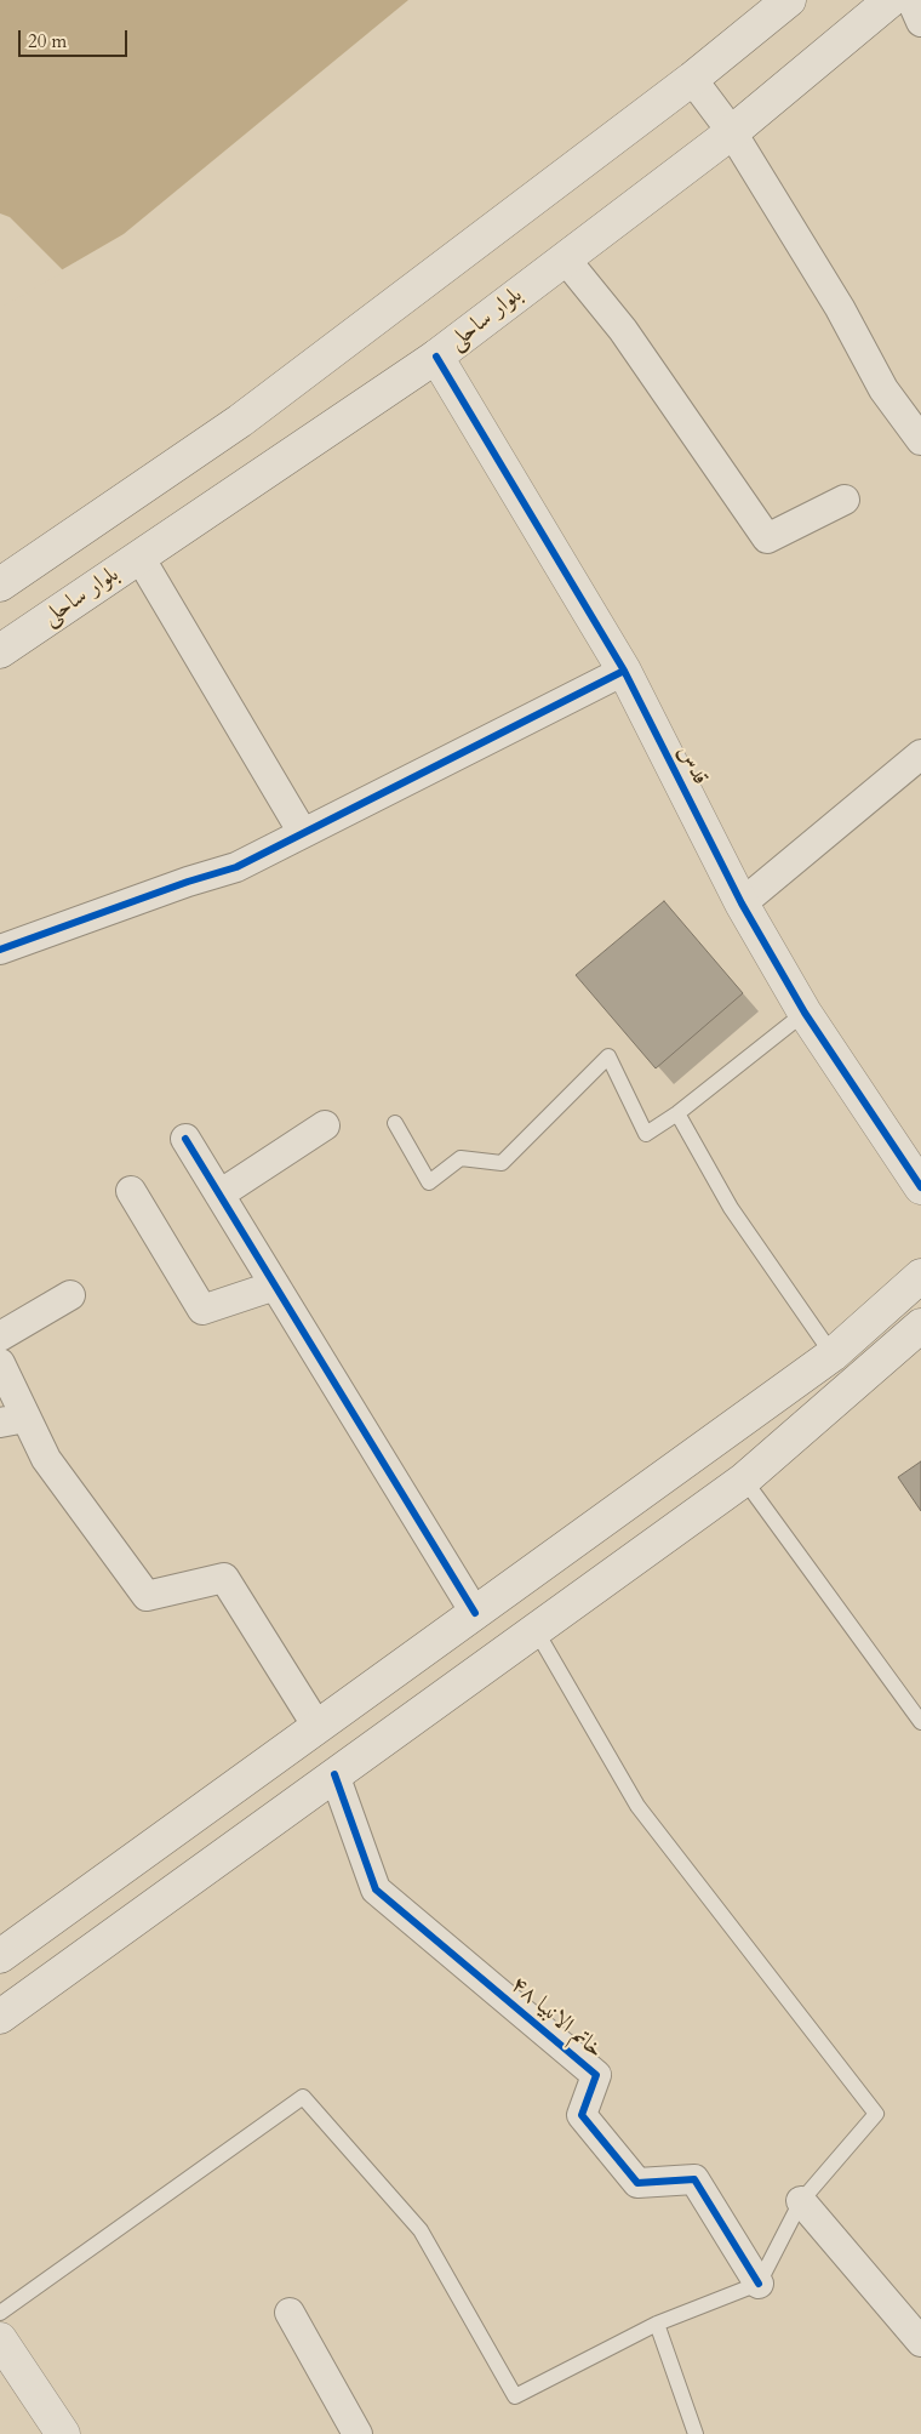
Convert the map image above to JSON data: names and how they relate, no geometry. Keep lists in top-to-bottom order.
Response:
{
  "streets": {
    "main road": ["بلوار ساحلی", "قدس"],
    "street": ["خاتم الانبیا ۴۸"]
  },
  "crossings": [
    ["بلوار ساحلی", "قدس"]
  ],
  "scale_bar": "20 m"
}
